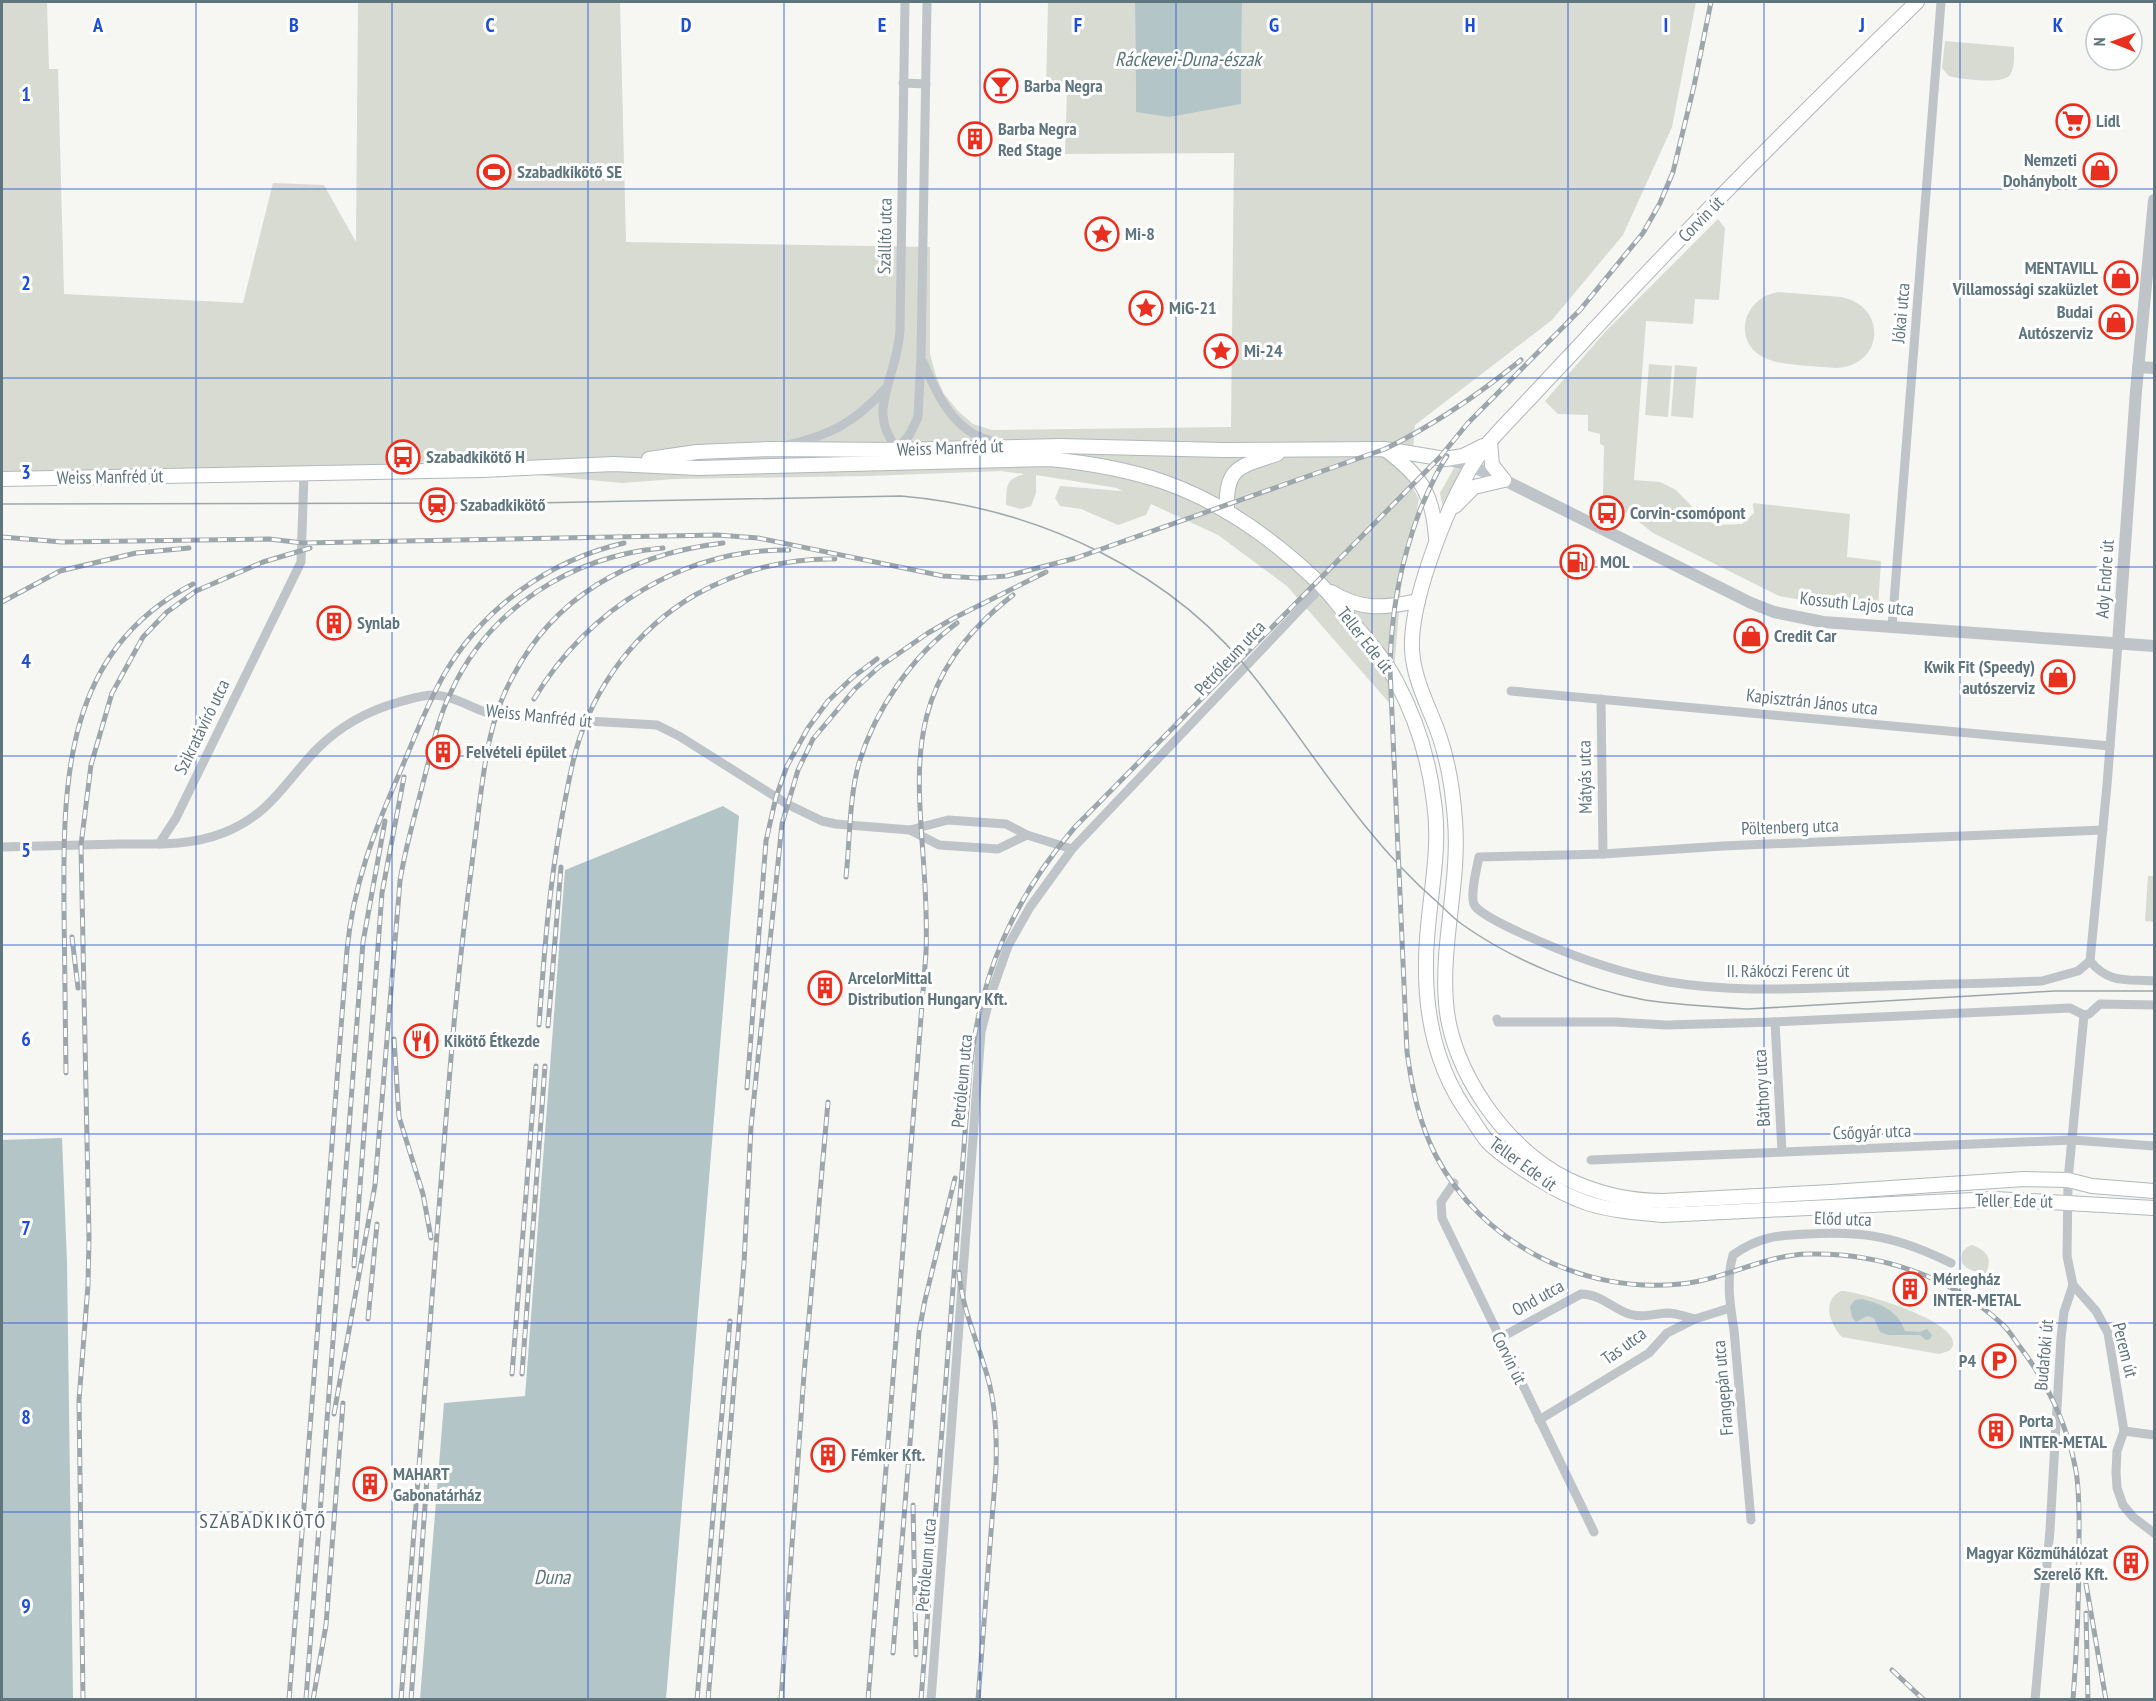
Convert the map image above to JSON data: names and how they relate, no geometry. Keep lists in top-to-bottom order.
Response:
{
  "streets": {
    "main road": ["Corvin út", "Weiss Manfréd út", "Teller Ede út"],
    "street": [
      "Szállító utca",
      "Jókai utca",
      "Ady Endre út",
      "Kossuth Lajos utca",
      "Petróleum utca",
      "Kapisztrán János utca",
      "Szikratávíró utca",
      "Mátyás utca",
      "Pöltenberg utca",
      "II. Rákóczi Ferenc út",
      "Báthory utca",
      "Csőgyár utca",
      "Előd utca",
      "Ond utca",
      "Tas utca",
      "Perem út",
      "Budafoki út",
      "Frangepán utca"
    ]
  },
  "crossings": [
    ["Corvin út", "Ond utca"],
    ["Corvin út", "Tas utca"],
    ["Szállító utca", "Weiss Manfréd út"],
    ["Jókai utca", "Kossuth Lajos utca"],
    ["Weiss Manfréd út", "Kossuth Lajos utca"],
    ["Weiss Manfréd út", "Teller Ede út"],
    ["Weiss Manfréd út", "Petróleum utca"],
    ["Weiss Manfréd út", "Szikratávíró utca"],
    ["Ady Endre út", "Kossuth Lajos utca"],
    ["Ady Endre út", "Kapisztrán János utca"],
    ["Ady Endre út", "Pöltenberg utca"],
    ["Ady Endre út", "II. Rákóczi Ferenc út"],
    ["Teller Ede út", "Petróleum utca"],
    ["Teller Ede út", "Budafoki út"],
    ["Kapisztrán János utca", "Mátyás utca"],
    ["Mátyás utca", "Pöltenberg utca"],
    ["Pöltenberg utca", "II. Rákóczi Ferenc út"],
    ["Báthory utca", "Csőgyár utca"],
    ["Csőgyár utca", "Budafoki út"],
    ["Előd utca", "Frangepán utca"],
    ["Ond utca", "Tas utca"],
    ["Tas utca", "Frangepán utca"],
    ["Perem út", "Budafoki út"]
  ],
  "districts": ["SZABADKIKÖTŐ"],
  "water": ["Ráckevei-Duna-észak", "Duna"],
  "places": {
    "bar": ["Barba Negra"],
    "supermarket": ["Lidl"],
    "building": [
      "Barba Negra Red Stage",
      "Synlab",
      "Felvételi épület",
      "ArcelorMittal Distribution Hungary Kft.",
      "Mérlegház INTER-METAL",
      "Porta INTER-METAL",
      "Fémker Kft.",
      "MAHART Gabonatárház",
      "Magyar Közműhálózat Szerelő Kft."
    ],
    "shop": [
      "Nemzeti Dohánybolt",
      "MENTAVILL Villamossági szaküzlet",
      "Budai Autószerviz",
      "Credit Car",
      "Kwik Fit (Speedy) autószerviz"
    ],
    "sports": ["Szabadkikötő SE"],
    "place": ["Mi-8", "MiG-21", "Mi-24"],
    "bus stop": ["Szabadkikötő H", "Corvin-csomópont"],
    "station": ["Szabadkikötő"],
    "fuel station": ["MOL"],
    "restaurant": ["Kikötő Étkezde"],
    "parking": ["P4"]
  },
  "north": "left",
  "grid": {
    "columns": [
      "A",
      "B",
      "C",
      "D",
      "E",
      "F",
      "G",
      "H",
      "I",
      "J",
      "K"
    ],
    "rows": [
      "1",
      "2",
      "3",
      "4",
      "5",
      "6",
      "7",
      "8",
      "9"
    ]
  }
}
